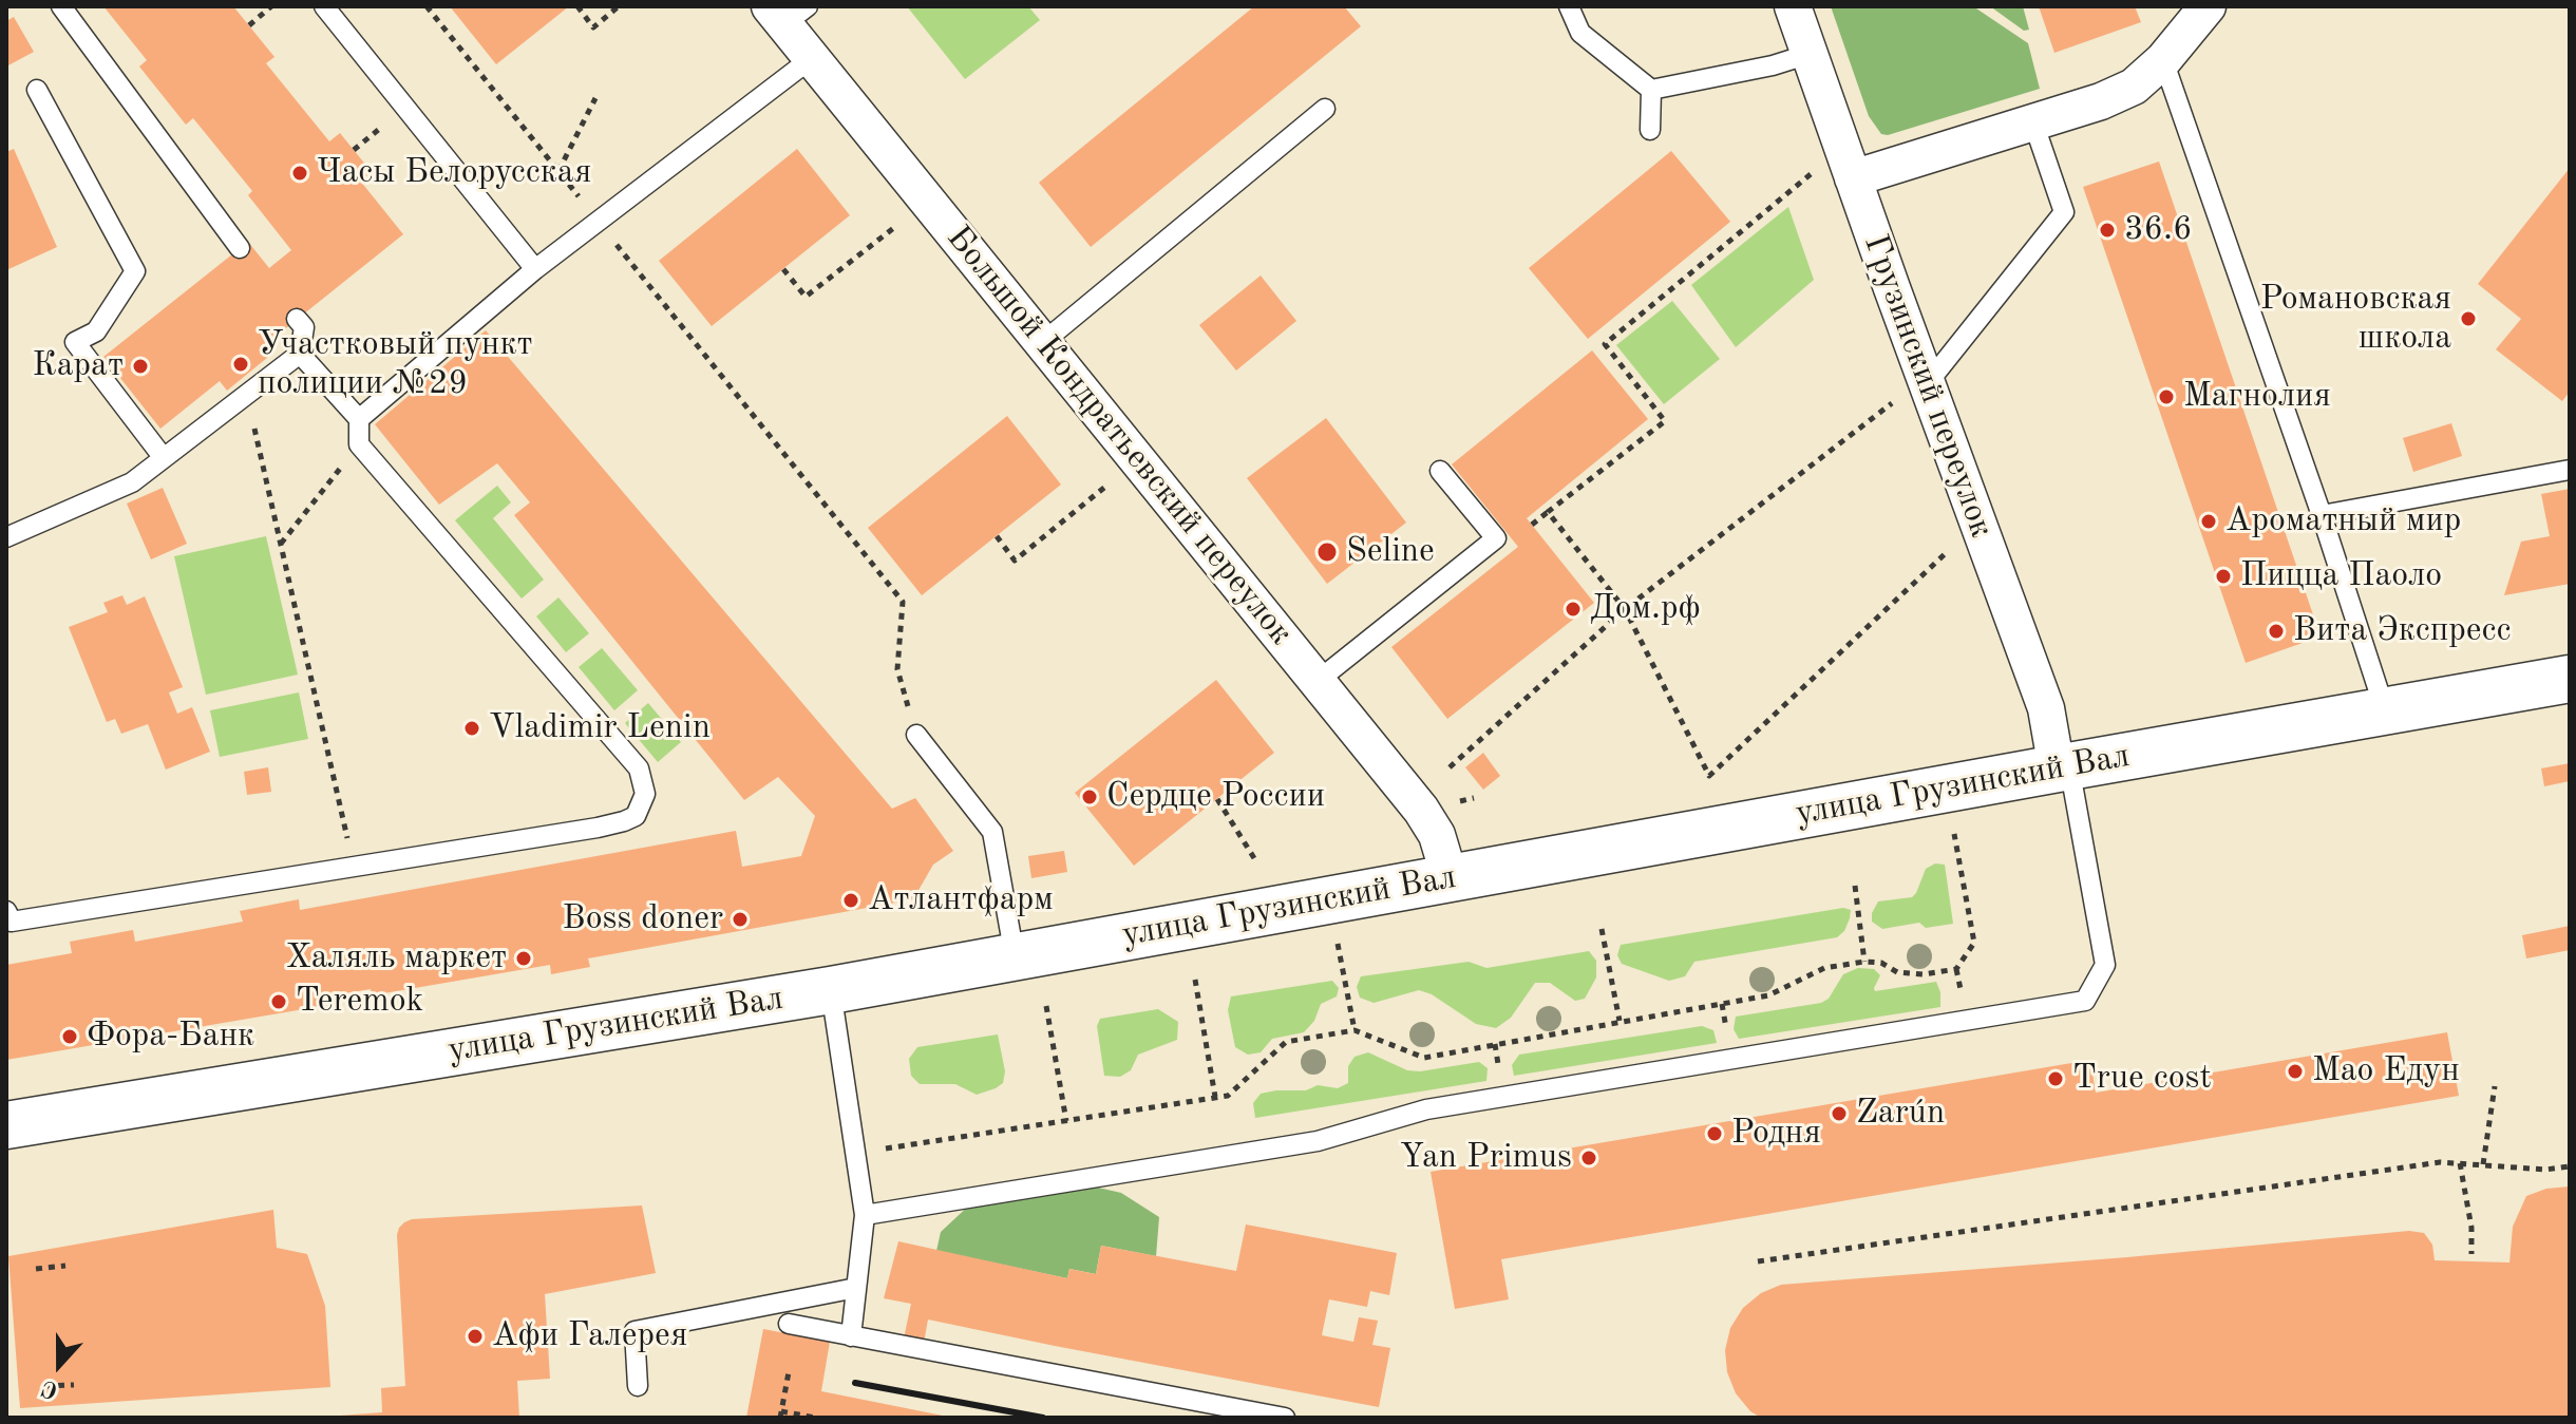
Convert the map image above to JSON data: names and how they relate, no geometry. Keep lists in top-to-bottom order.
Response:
{
  "streets": {
    "main road": ["улица Грузинский Вал"],
    "street": ["Грузинский переулок", "Большой Кондратьевский переулок"]
  },
  "crossings": [
    ["Грузинский переулок", "улица Грузинский Вал"],
    ["Большой Кондратьевский переулок", "улица Грузинский Вал"]
  ],
  "places": [
    "Часы Белорусская",
    "36.6",
    "Романовская школа",
    "Участковый пункт полиции №29",
    "Карат",
    "Магнолия",
    "Ароматный мир",
    "Seline",
    "Пицца Паоло",
    "Дом.рф",
    "Вита Экспресс",
    "Vladimir Lenin",
    "Сердце России",
    "Атлантфарм",
    "Boss doner",
    "Халяль маркет",
    "Teremok",
    "Фора-Банк",
    "Мао Едун",
    "True cost",
    "Zarún",
    "Родня",
    "Yan Primus",
    "Афи Галерея"
  ],
  "north": "bottom"
}
